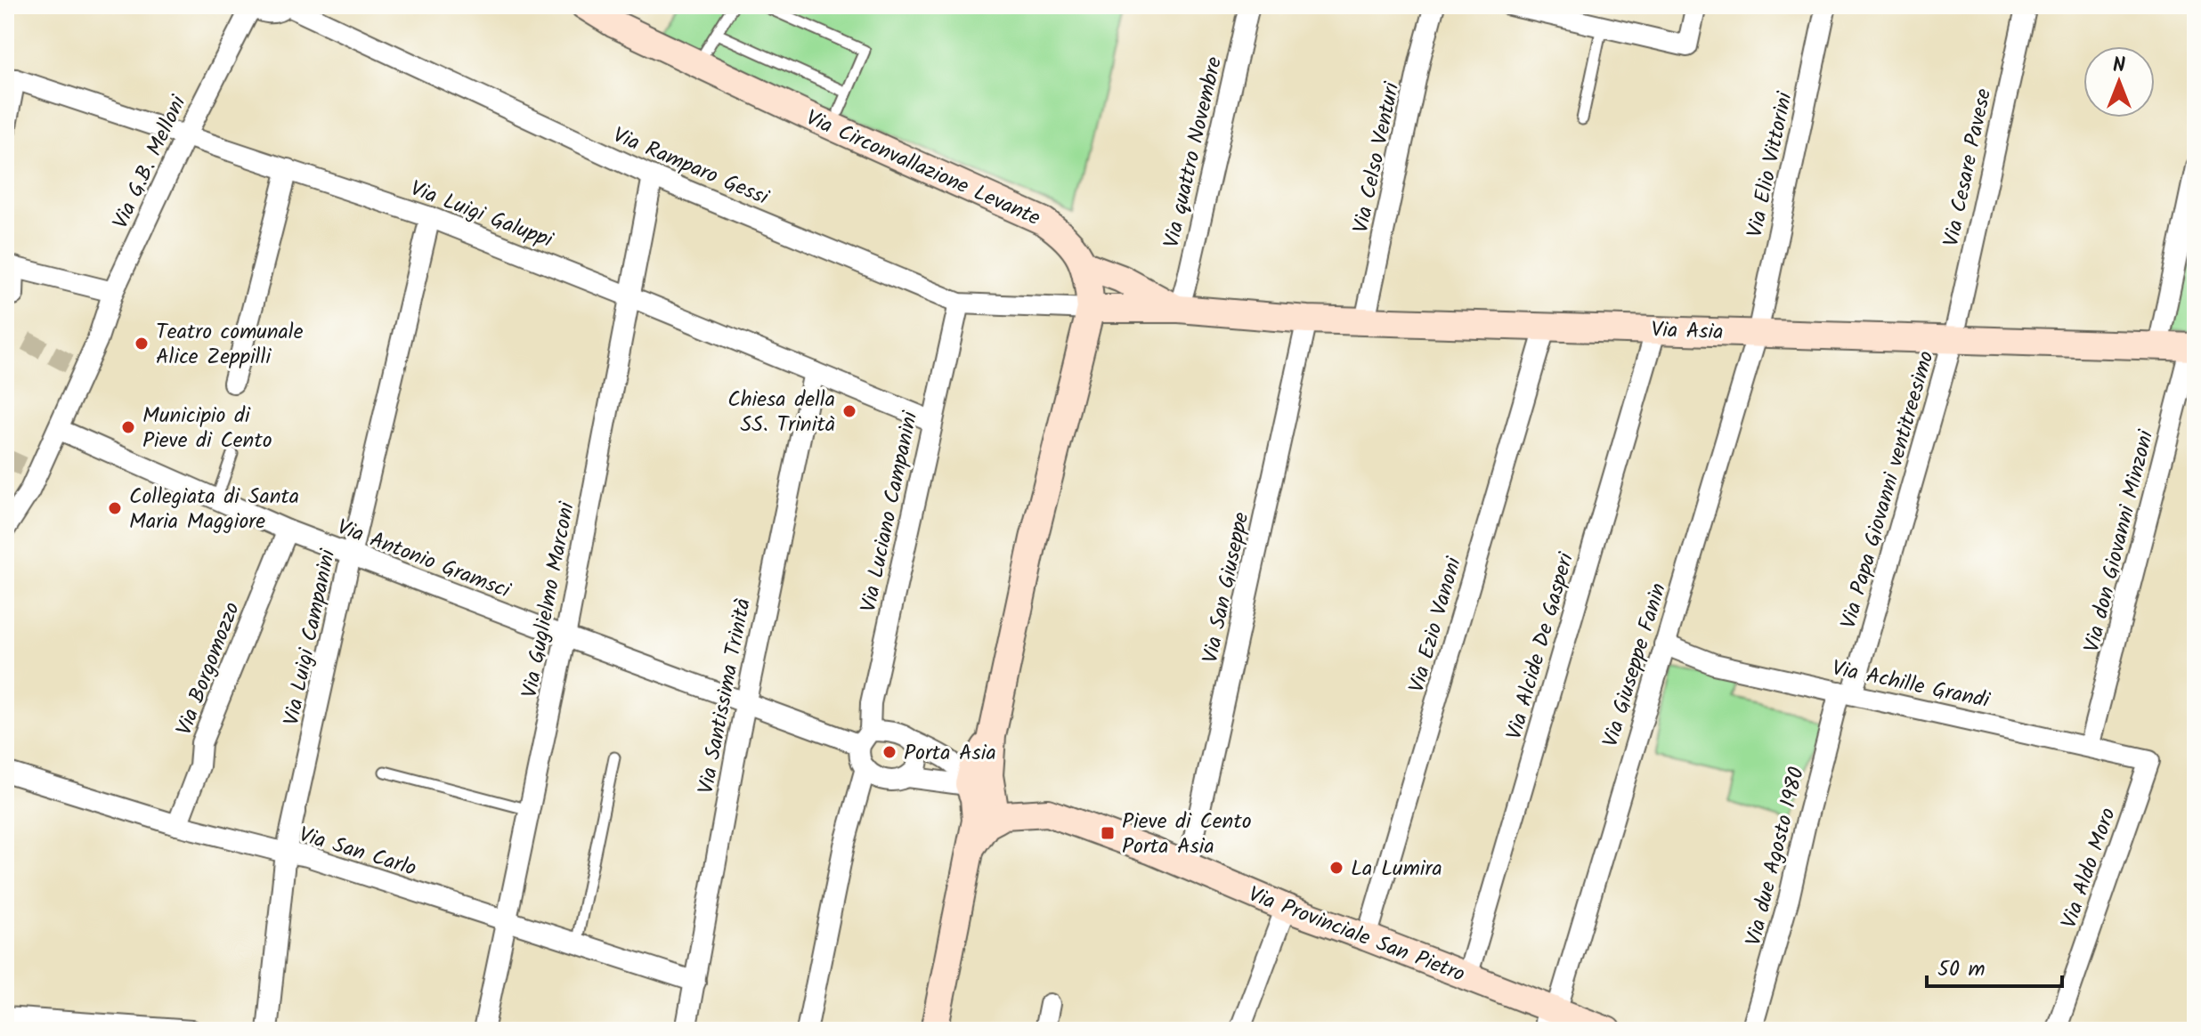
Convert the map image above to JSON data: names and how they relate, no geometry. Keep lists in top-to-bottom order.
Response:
{
  "streets": {
    "main road": ["Via Circonvallazione Levante", "Via Asia", "Via Provinciale San Pietro"],
    "street": [
      "Via quattro Novembre",
      "Via Celso Venturi",
      "Via G.B. Melloni",
      "Via Elio Vittorini",
      "Via Ramparo Gessi",
      "Via Cesare Pavese",
      "Via Luigi Galuppi",
      "Via Papa Giovanni ventitreesimo",
      "Via Luciano Campanini",
      "Via don Giovanni Minzoni",
      "Via Antonio Gramsci",
      "Via San Giuseppe",
      "Via Guglielmo Marconi",
      "Via Ezio Vanoni",
      "Via Luigi Campanini",
      "Via Alcide De Gasperi",
      "Via Giuseppe Fanin",
      "Via Borgomozzo",
      "Via Achille Grandi",
      "Via Santissima Trinità",
      "Via San Carlo",
      "Via due Agosto 1980",
      "Via Aldo Moro"
    ]
  },
  "crossings": [
    ["Via quattro Novembre", "Via Asia"],
    ["Via Celso Venturi", "Via Asia"],
    ["Via G.B. Melloni", "Via Luigi Galuppi"],
    ["Via G.B. Melloni", "Via Antonio Gramsci"],
    ["Via Elio Vittorini", "Via Asia"],
    ["Via Elio Vittorini", "Via Giuseppe Fanin"],
    ["Via Ramparo Gessi", "Via Asia"],
    ["Via Ramparo Gessi", "Via Luciano Campanini"],
    ["Via Ramparo Gessi", "Via Guglielmo Marconi"],
    ["Via Circonvallazione Levante", "Via Asia"],
    ["Via Cesare Pavese", "Via Asia"],
    ["Via Cesare Pavese", "Via Papa Giovanni ventitreesimo"],
    ["Via Luigi Galuppi", "Via Luciano Campanini"],
    ["Via Luigi Galuppi", "Via Guglielmo Marconi"],
    ["Via Luigi Galuppi", "Via Luigi Campanini"],
    ["Via Luigi Galuppi", "Via Santissima Trinità"],
    ["Via Asia", "Via Papa Giovanni ventitreesimo"],
    ["Via Asia", "Via don Giovanni Minzoni"],
    ["Via Asia", "Via San Giuseppe"],
    ["Via Asia", "Via Ezio Vanoni"],
    ["Via Asia", "Via Alcide De Gasperi"],
    ["Via Asia", "Via Giuseppe Fanin"],
    ["Via Papa Giovanni ventitreesimo", "Via Achille Grandi"],
    ["Via Papa Giovanni ventitreesimo", "Via due Agosto 1980"],
    ["Via Luciano Campanini", "Via Antonio Gramsci"],
    ["Via don Giovanni Minzoni", "Via Achille Grandi"],
    ["Via Antonio Gramsci", "Via Guglielmo Marconi"],
    ["Via Antonio Gramsci", "Via Luigi Campanini"],
    ["Via Antonio Gramsci", "Via Borgomozzo"],
    ["Via Antonio Gramsci", "Via Santissima Trinità"],
    ["Via San Giuseppe", "Via Provinciale San Pietro"],
    ["Via Guglielmo Marconi", "Via San Carlo"],
    ["Via Ezio Vanoni", "Via Provinciale San Pietro"],
    ["Via Luigi Campanini", "Via San Carlo"],
    ["Via Alcide De Gasperi", "Via Provinciale San Pietro"],
    ["Via Giuseppe Fanin", "Via Achille Grandi"],
    ["Via Giuseppe Fanin", "Via Provinciale San Pietro"],
    ["Via Borgomozzo", "Via San Carlo"],
    ["Via Achille Grandi", "Via due Agosto 1980"],
    ["Via Achille Grandi", "Via Aldo Moro"],
    ["Via Santissima Trinità", "Via San Carlo"]
  ],
  "places": {
    "other": [
      "Teatro comunale Alice Zeppilli",
      "Chiesa della SS. Trinità",
      "Municipio di Pieve di Cento",
      "Collegiata di Santa Maria Maggiore",
      "Porta Asia",
      "La Lumira"
    ],
    "transit": ["Pieve di Cento Porta Asia"]
  },
  "scale_bar": "50 m",
  "north": "top"
}
